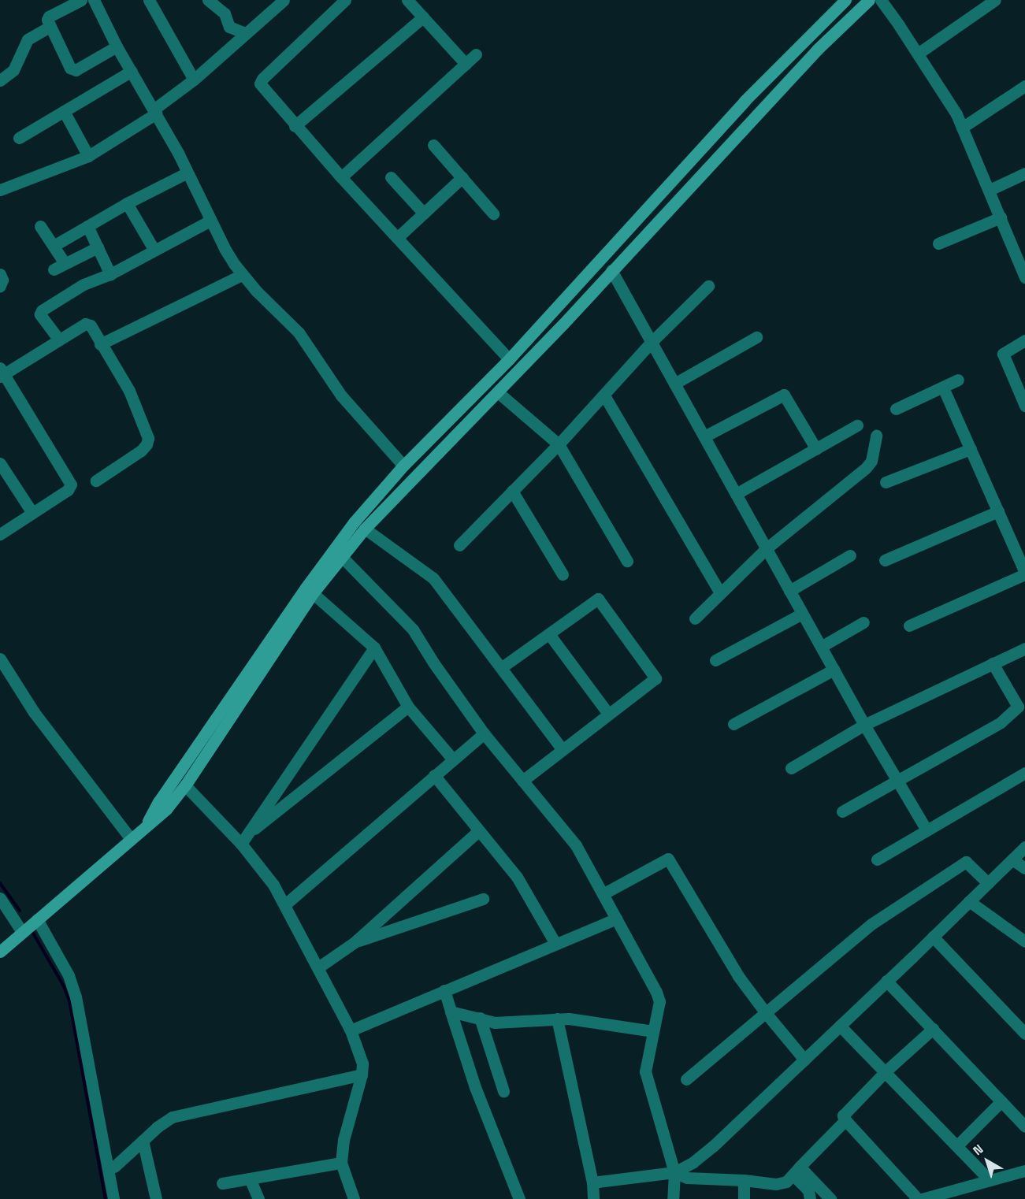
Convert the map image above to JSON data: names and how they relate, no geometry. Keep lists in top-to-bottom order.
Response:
{
  "north": "top left"
}
